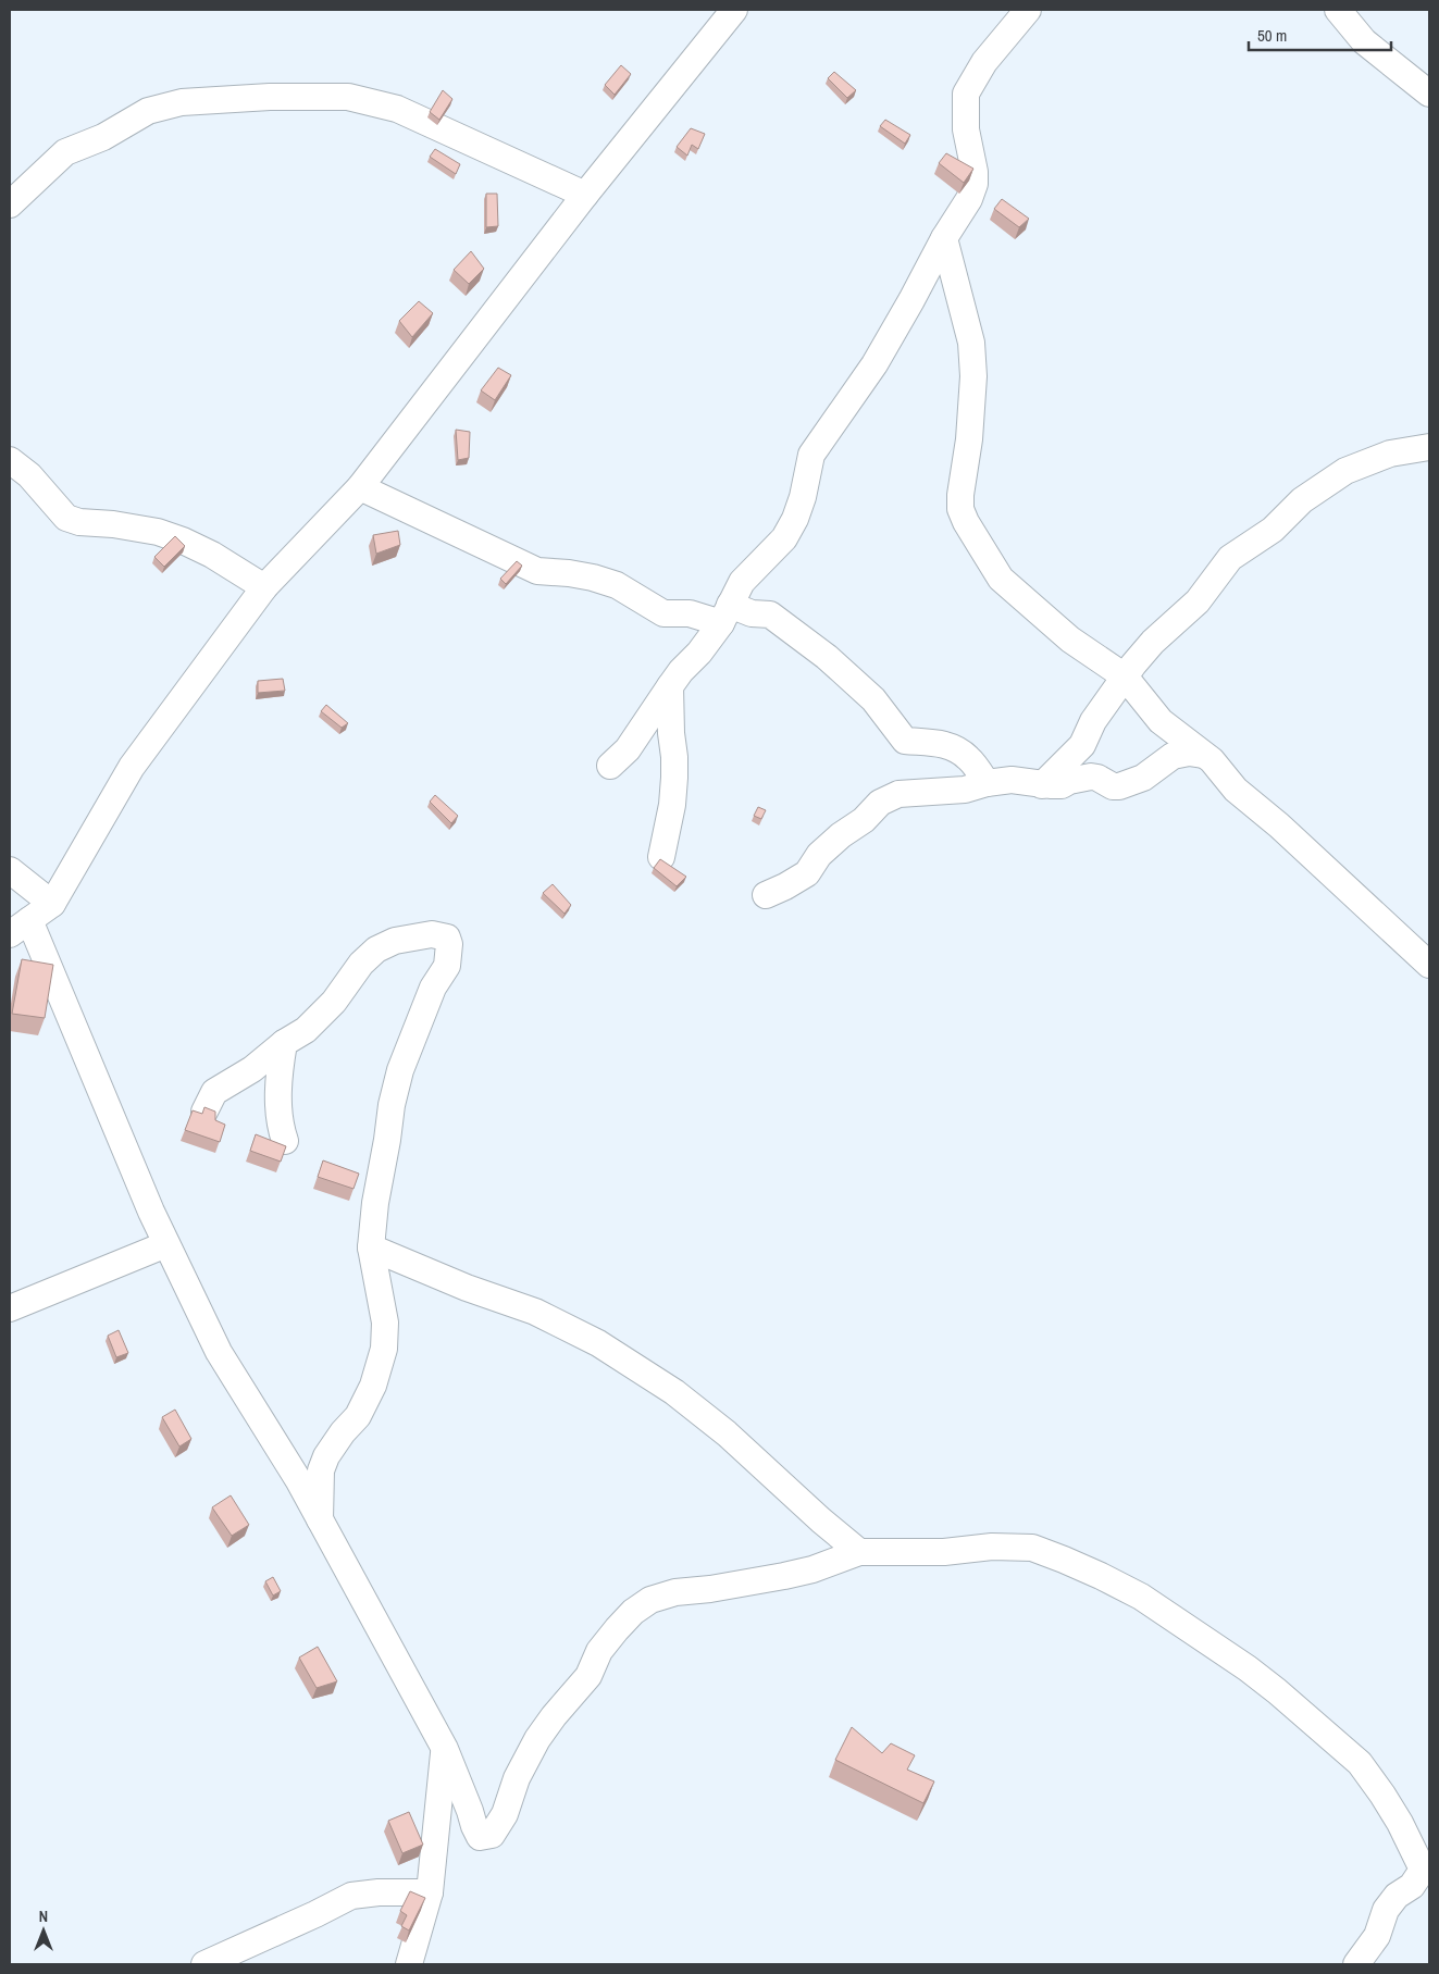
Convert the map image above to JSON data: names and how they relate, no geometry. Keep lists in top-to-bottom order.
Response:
{
  "scale_bar": "50 m",
  "north": "top"
}
